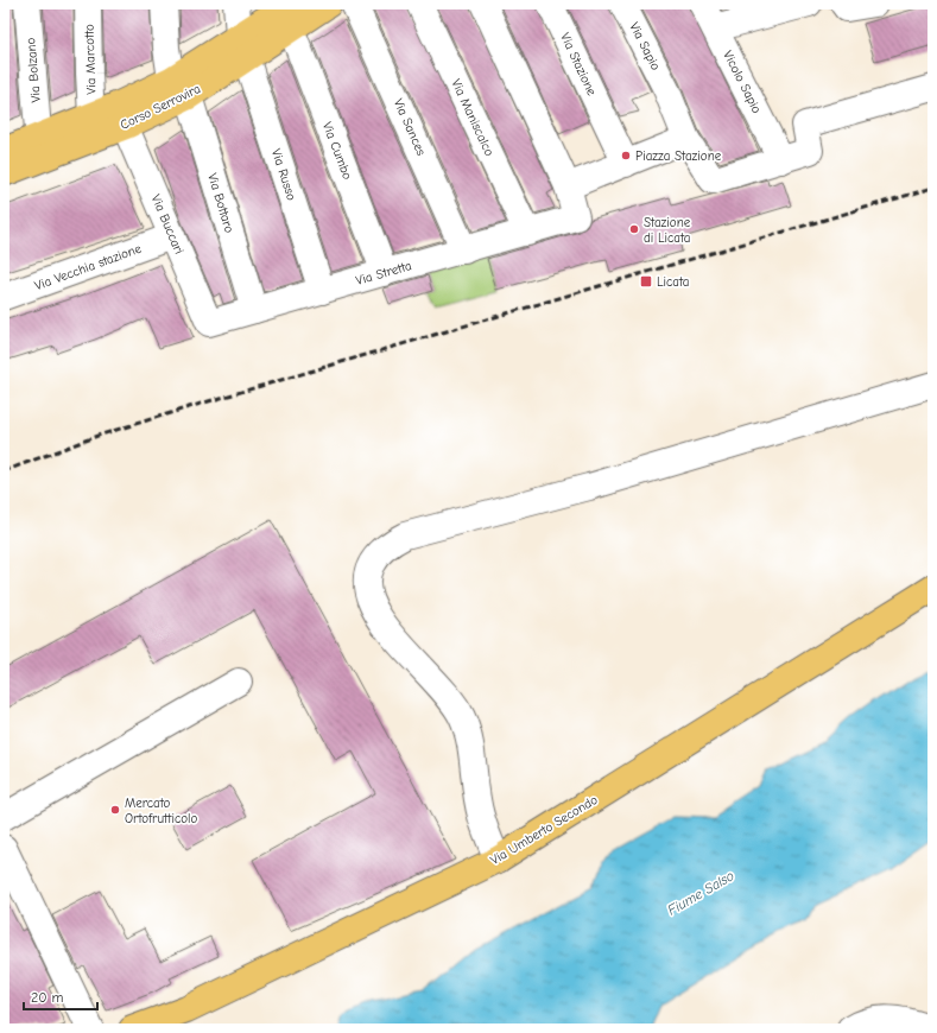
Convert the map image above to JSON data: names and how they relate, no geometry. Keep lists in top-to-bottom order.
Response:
{
  "streets": {
    "main road": ["Corso Serrovira", "Via Umberto Secondo"],
    "street": [
      "Via Sapio",
      "Via Marcotto",
      "Via Stazione",
      "Via Bolzano",
      "Vicolo Sapio",
      "Via Maniscalco",
      "Via Sances",
      "Via Cumbo",
      "Via Russo",
      "Via Bottaro",
      "Via Buccari",
      "Via Vecchia stazione",
      "Via Stretta"
    ]
  },
  "crossings": [
    ["Via Sapio", "Vicolo Sapio"],
    ["Via Marcotto", "Corso Serrovira"],
    ["Via Bolzano", "Corso Serrovira"],
    ["Corso Serrovira", "Via Cumbo"],
    ["Corso Serrovira", "Via Russo"],
    ["Corso Serrovira", "Via Bottaro"],
    ["Corso Serrovira", "Via Buccari"],
    ["Via Maniscalco", "Via Stretta"],
    ["Via Sances", "Via Stretta"],
    ["Via Cumbo", "Via Stretta"],
    ["Via Russo", "Via Stretta"],
    ["Via Bottaro", "Via Stretta"],
    ["Via Buccari", "Via Vecchia stazione"],
    ["Via Buccari", "Via Stretta"]
  ],
  "water": ["Fiume Salso"],
  "places": {
    "other": ["Piazza Stazione", "Stazione di Licata", "Mercato Ortofrutticolo"],
    "transit": ["Licata"]
  },
  "scale_bar": "20 m"
}
